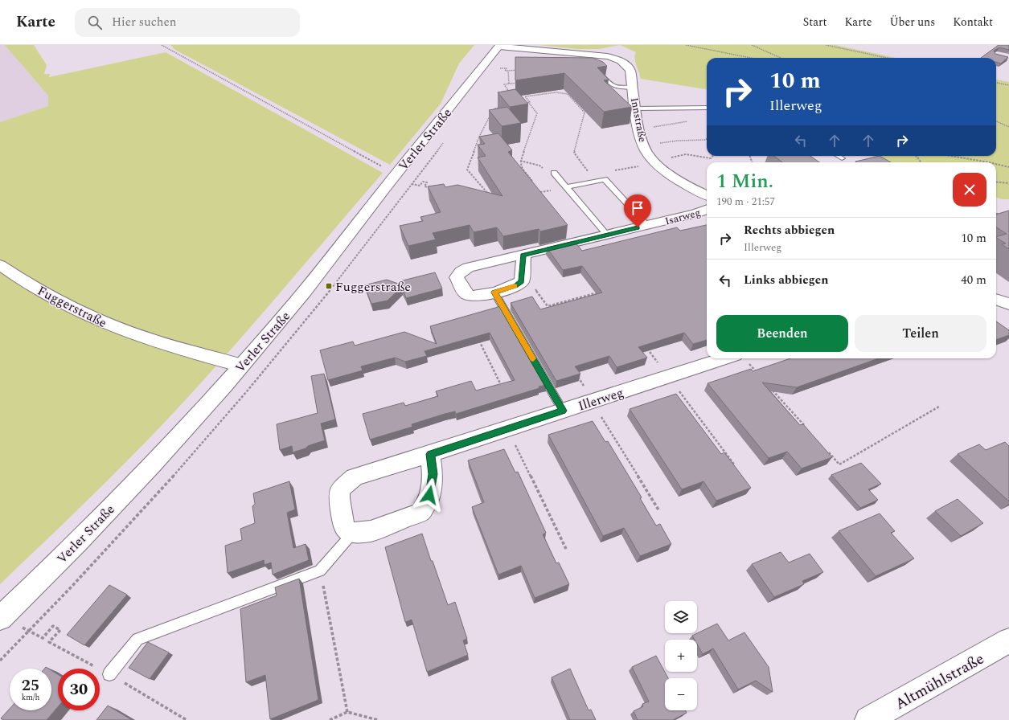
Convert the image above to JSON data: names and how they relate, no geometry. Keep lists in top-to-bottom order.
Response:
{
  "streets": {
    "street": [
      "Innstraße",
      "Verler Straße",
      "Isarweg",
      "Fuggerstraße",
      "Illerweg",
      "Altmühlstraße"
    ]
  },
  "crossings": [
    ["Innstraße", "Verler Straße"],
    ["Verler Straße", "Fuggerstraße"]
  ],
  "places": {
    "transit": ["Fuggerstraße"]
  },
  "page": {
    "header": "Karte",
    "search": "Hier suchen",
    "nav": [
      "Start",
      "Karte",
      "Über uns",
      "Kontakt"
    ],
    "turn": ["10 m", "Illerweg"],
    "heading": ["1 Min.", "190 m · 21:57"],
    "list": [
      {
        "name": "Rechts abbiegen",
        "note": "Illerweg",
        "value": "10 m"
      },
      {
        "name": "Links abbiegen",
        "value": "40 m"
      }
    ],
    "buttons": ["Beenden", "Teilen"],
    "map_buttons": ["+", "−"],
    "speed": "25 km/h",
    "limit": "30"
  }
}
